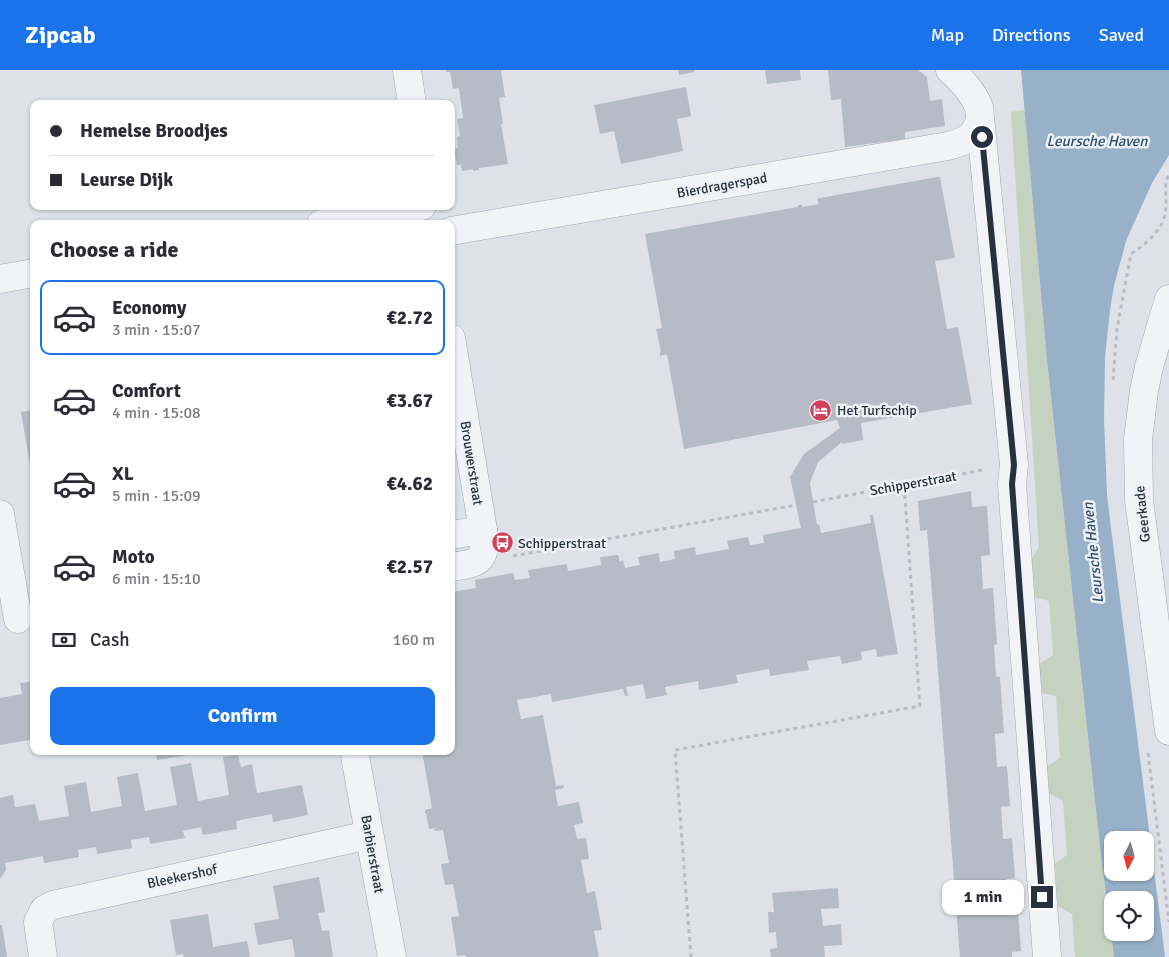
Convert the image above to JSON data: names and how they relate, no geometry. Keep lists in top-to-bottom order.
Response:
{
  "streets": {
    "street": [
      "Bierdragerspad",
      "Brouwerstraat",
      "Geerkade",
      "Barbierstraat",
      "Bleekershof"
    ],
    "path": ["Schipperstraat"]
  },
  "crossings": [
    ["Barbierstraat", "Bleekershof"]
  ],
  "water": ["Leursche Haven"],
  "places": {
    "hotel": ["Het Turfschip"],
    "bus stop": ["Schipperstraat"]
  },
  "north": "bottom",
  "page": {
    "header": "Zipcab",
    "nav": ["Map", "Directions", "Saved"],
    "banner": ["Hemelse Broodjes", "Leurse Dijk"],
    "heading": "Choose a ride",
    "list": [
      {
        "name": "Economy",
        "note": "3 min · 15:07",
        "value": "€2.72"
      },
      {
        "name": "Comfort",
        "note": "4 min · 15:08",
        "value": "€3.67"
      },
      {
        "name": "XL",
        "note": "5 min · 15:09",
        "value": "€4.62"
      },
      {
        "name": "Moto",
        "note": "6 min · 15:10",
        "value": "€2.57"
      }
    ],
    "pay": ["Cash", "160 m"],
    "buttons": "Confirm",
    "bubble": "1 min"
  }
}
